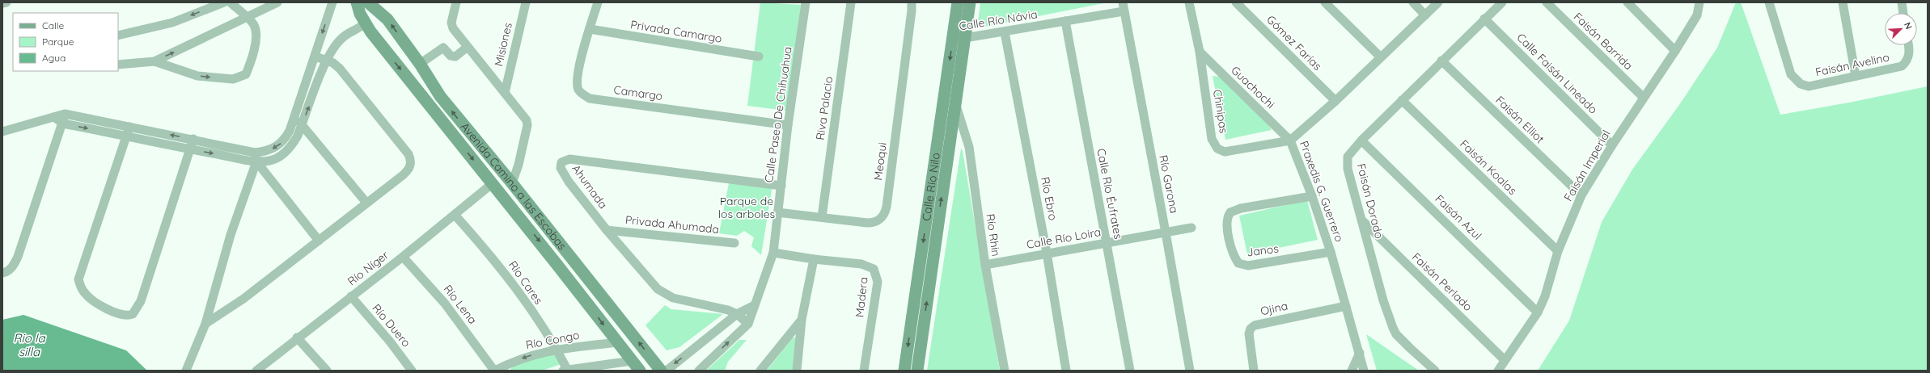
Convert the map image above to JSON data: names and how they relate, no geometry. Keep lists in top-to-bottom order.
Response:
{
  "streets": {
    "street": [
      "Calle Río Návia",
      "Privada Camargo",
      "Faisán Barrida",
      "Gómez Farías",
      "Misiones",
      "Faisán Avelino",
      "Calle Faisán Lineado",
      "Guachochi",
      "Camargo",
      "Riva Palacio",
      "Chinipas",
      "Calle Paseo De Chihuahua",
      "Faisán Elliot",
      "Meoqui",
      "Faisán Imperial",
      "Faisán Koalas",
      "Río Garona",
      "Avenida Camino a las Escobas",
      "Ahumada",
      "Calle Río Nilo",
      "Praxedis G. Guerrero",
      "Calle Río Éufrates",
      "Río Ebro",
      "Faisán Dorado",
      "Faisán Azul",
      "Privada Ahumada",
      "Río Rhin",
      "Calle Río Loira",
      "Janos",
      "Río Níger",
      "Faisán Perlado",
      "Río Cares",
      "Madera",
      "Río Lena",
      "Ojina",
      "Río Duero",
      "Río Congo"
    ]
  },
  "crossings": [
    ["Calle Río Návia", "Río Garona"],
    ["Calle Río Návia", "Calle Río Nilo"],
    ["Calle Río Návia", "Calle Río Éufrates"],
    ["Calle Río Návia", "Río Ebro"],
    ["Privada Camargo", "Camargo"],
    ["Faisán Barrida", "Faisán Imperial"],
    ["Gómez Farías", "Praxedis G. Guerrero"],
    ["Calle Faisán Lineado", "Faisán Imperial"],
    ["Calle Faisán Lineado", "Faisán Dorado"],
    ["Guachochi", "Chinipas"],
    ["Guachochi", "Praxedis G. Guerrero"],
    ["Camargo", "Calle Paseo De Chihuahua"],
    ["Riva Palacio", "Meoqui"],
    ["Chinipas", "Praxedis G. Guerrero"],
    ["Calle Paseo De Chihuahua", "Meoqui"],
    ["Calle Paseo De Chihuahua", "Ahumada"],
    ["Calle Paseo De Chihuahua", "Madera"],
    ["Faisán Elliot", "Faisán Imperial"],
    ["Faisán Elliot", "Faisán Dorado"],
    ["Faisán Imperial", "Faisán Koalas"],
    ["Faisán Imperial", "Faisán Azul"],
    ["Faisán Imperial", "Faisán Perlado"],
    ["Faisán Koalas", "Faisán Dorado"],
    ["Río Garona", "Calle Río Loira"],
    ["Avenida Camino a las Escobas", "Río Níger"],
    ["Avenida Camino a las Escobas", "Río Congo"],
    ["Ahumada", "Privada Ahumada"],
    ["Calle Río Nilo", "Río Rhin"],
    ["Praxedis G. Guerrero", "Janos"],
    ["Praxedis G. Guerrero", "Ojina"],
    ["Calle Río Éufrates", "Calle Río Loira"],
    ["Río Ebro", "Calle Río Loira"],
    ["Faisán Dorado", "Faisán Azul"],
    ["Faisán Dorado", "Faisán Perlado"],
    ["Río Rhin", "Calle Río Loira"],
    ["Río Níger", "Río Cares"],
    ["Río Níger", "Río Lena"],
    ["Río Níger", "Río Duero"],
    ["Río Cares", "Río Congo"],
    ["Río Lena", "Río Congo"]
  ],
  "one_way": ["Río Congo"],
  "water": ["Rio la silla"],
  "parks": ["Parque de los arboles"],
  "legend": ["Calle", "Parque", "Agua"],
  "north": "top right"
}
